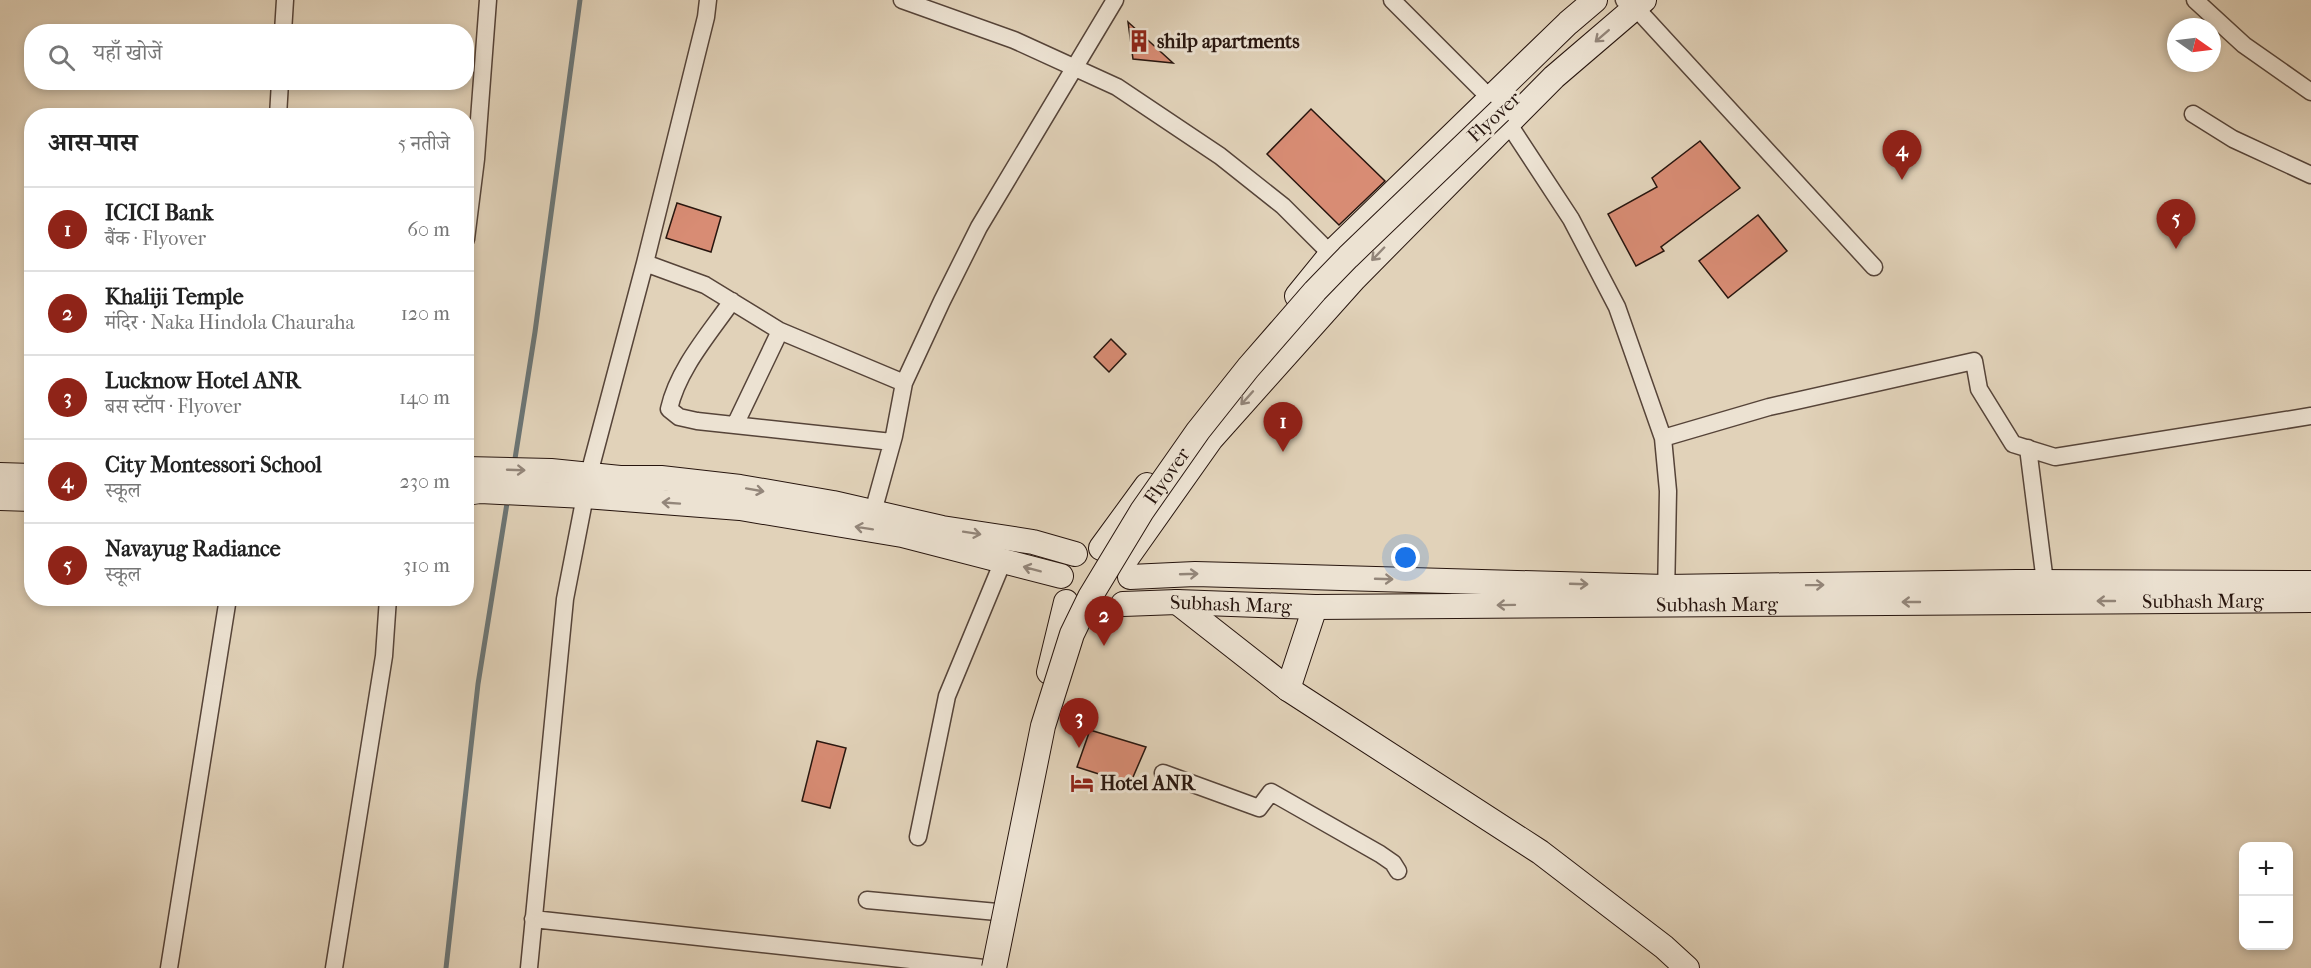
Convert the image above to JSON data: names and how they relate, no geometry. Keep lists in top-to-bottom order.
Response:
{
  "streets": {
    "main road": ["Flyover", "Subhash Marg"]
  },
  "places": {
    "building": ["shilp apartments"],
    "hotel": ["Hotel ANR"]
  },
  "north": "right",
  "page": {
    "search": "यहाँ खोजें",
    "heading": ["आस-पास", "5 नतीजे"],
    "pins": [
      "4",
      "5",
      "1",
      "2",
      "3"
    ],
    "list": [
      {
        "mark": "1",
        "name": "ICICI Bank",
        "note": "बैंक · Flyover",
        "value": "60 m"
      },
      {
        "mark": "2",
        "name": "Khaliji Temple",
        "note": "मंदिर · Naka Hindola Chauraha",
        "value": "120 m"
      },
      {
        "mark": "3",
        "name": "Lucknow Hotel ANR",
        "note": "बस स्टॉप · Flyover",
        "value": "140 m"
      },
      {
        "mark": "4",
        "name": "City Montessori School",
        "note": "स्कूल",
        "value": "230 m"
      },
      {
        "mark": "5",
        "name": "Navayug Radiance",
        "note": "स्कूल",
        "value": "310 m"
      }
    ],
    "map_buttons": ["+", "−"]
  }
}
